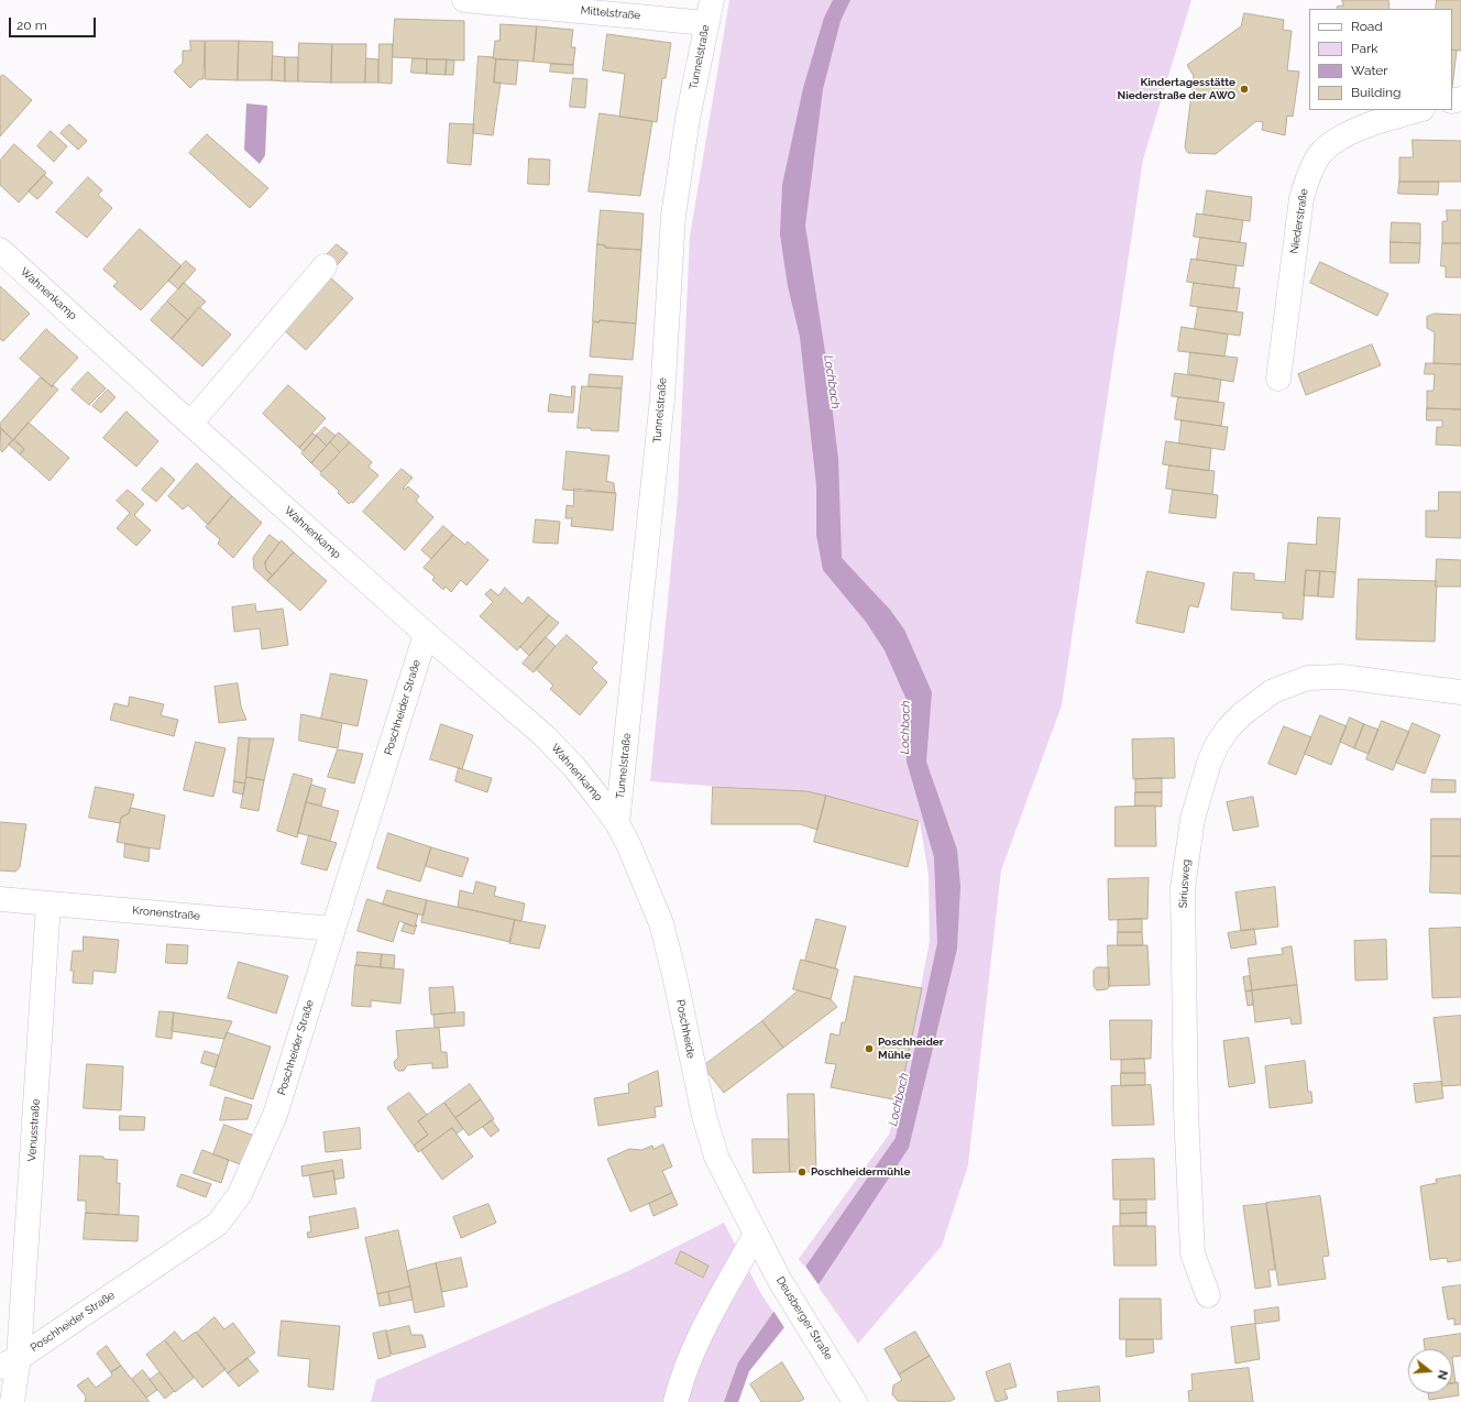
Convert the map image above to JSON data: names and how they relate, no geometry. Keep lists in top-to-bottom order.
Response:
{
  "streets": {
    "street": [
      "Mittelstraße",
      "Tunnelstraße",
      "Niederstraße",
      "Wahnenkamp",
      "Poschheider Straße",
      "Siriusweg",
      "Kronenstraße",
      "Poschheide",
      "Venusstraße",
      "Deusberger Straße"
    ]
  },
  "crossings": [
    ["Mittelstraße", "Tunnelstraße"],
    ["Tunnelstraße", "Wahnenkamp"],
    ["Tunnelstraße", "Poschheide"],
    ["Wahnenkamp", "Poschheider Straße"],
    ["Wahnenkamp", "Poschheide"],
    ["Poschheider Straße", "Kronenstraße"],
    ["Poschheider Straße", "Venusstraße"],
    ["Kronenstraße", "Venusstraße"],
    ["Poschheide", "Deusberger Straße"]
  ],
  "water": ["Lochbach"],
  "places": ["Kindertagesstätte Niederstraße der AWO", "Poschheider Mühle", "Poschheidermühle"],
  "legend": [
    "Road",
    "Park",
    "Water",
    "Building"
  ],
  "scale_bar": "20 m",
  "north": "right"
}
